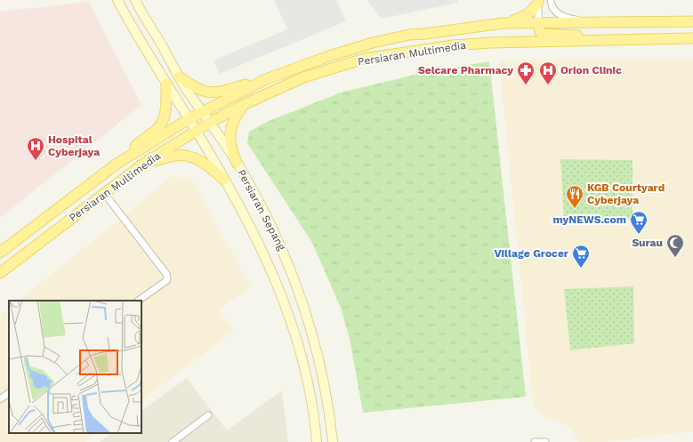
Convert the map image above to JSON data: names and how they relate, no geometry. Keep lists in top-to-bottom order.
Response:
{
  "streets": {
    "main road": ["Persiaran Multimedia"],
    "street": ["Persiaran Sepang"]
  },
  "crossings": [
    ["Persiaran Multimedia", "Persiaran Sepang"]
  ],
  "places": {
    "pharmacy": ["Selcare Pharmacy"],
    "hospital": ["Orion Clinic", "Hospital Cyberjaya"],
    "restaurant": ["KGB Courtyard Cyberjaya"],
    "supermarket": ["myNEWS.com", "Village Grocer"],
    "mosque": ["Surau"]
  }
}
